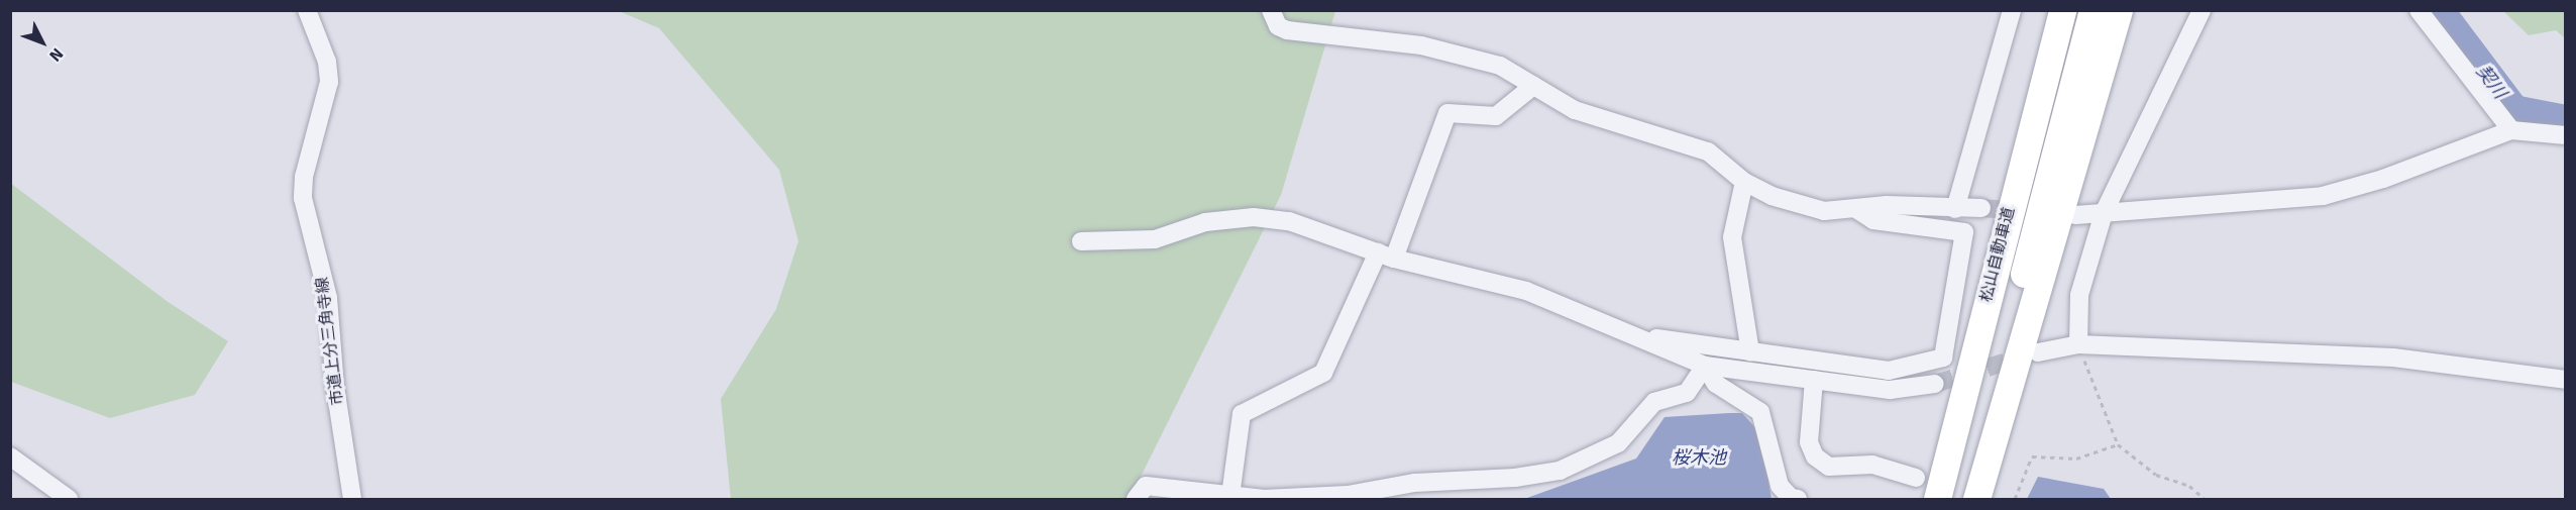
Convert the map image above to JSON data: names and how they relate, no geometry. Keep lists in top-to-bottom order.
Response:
{
  "streets": {
    "highway": ["松山自動車道"],
    "street": ["市道上分三角寺線"]
  },
  "water": ["契川", "桜木池"],
  "north": "bottom right"
}
